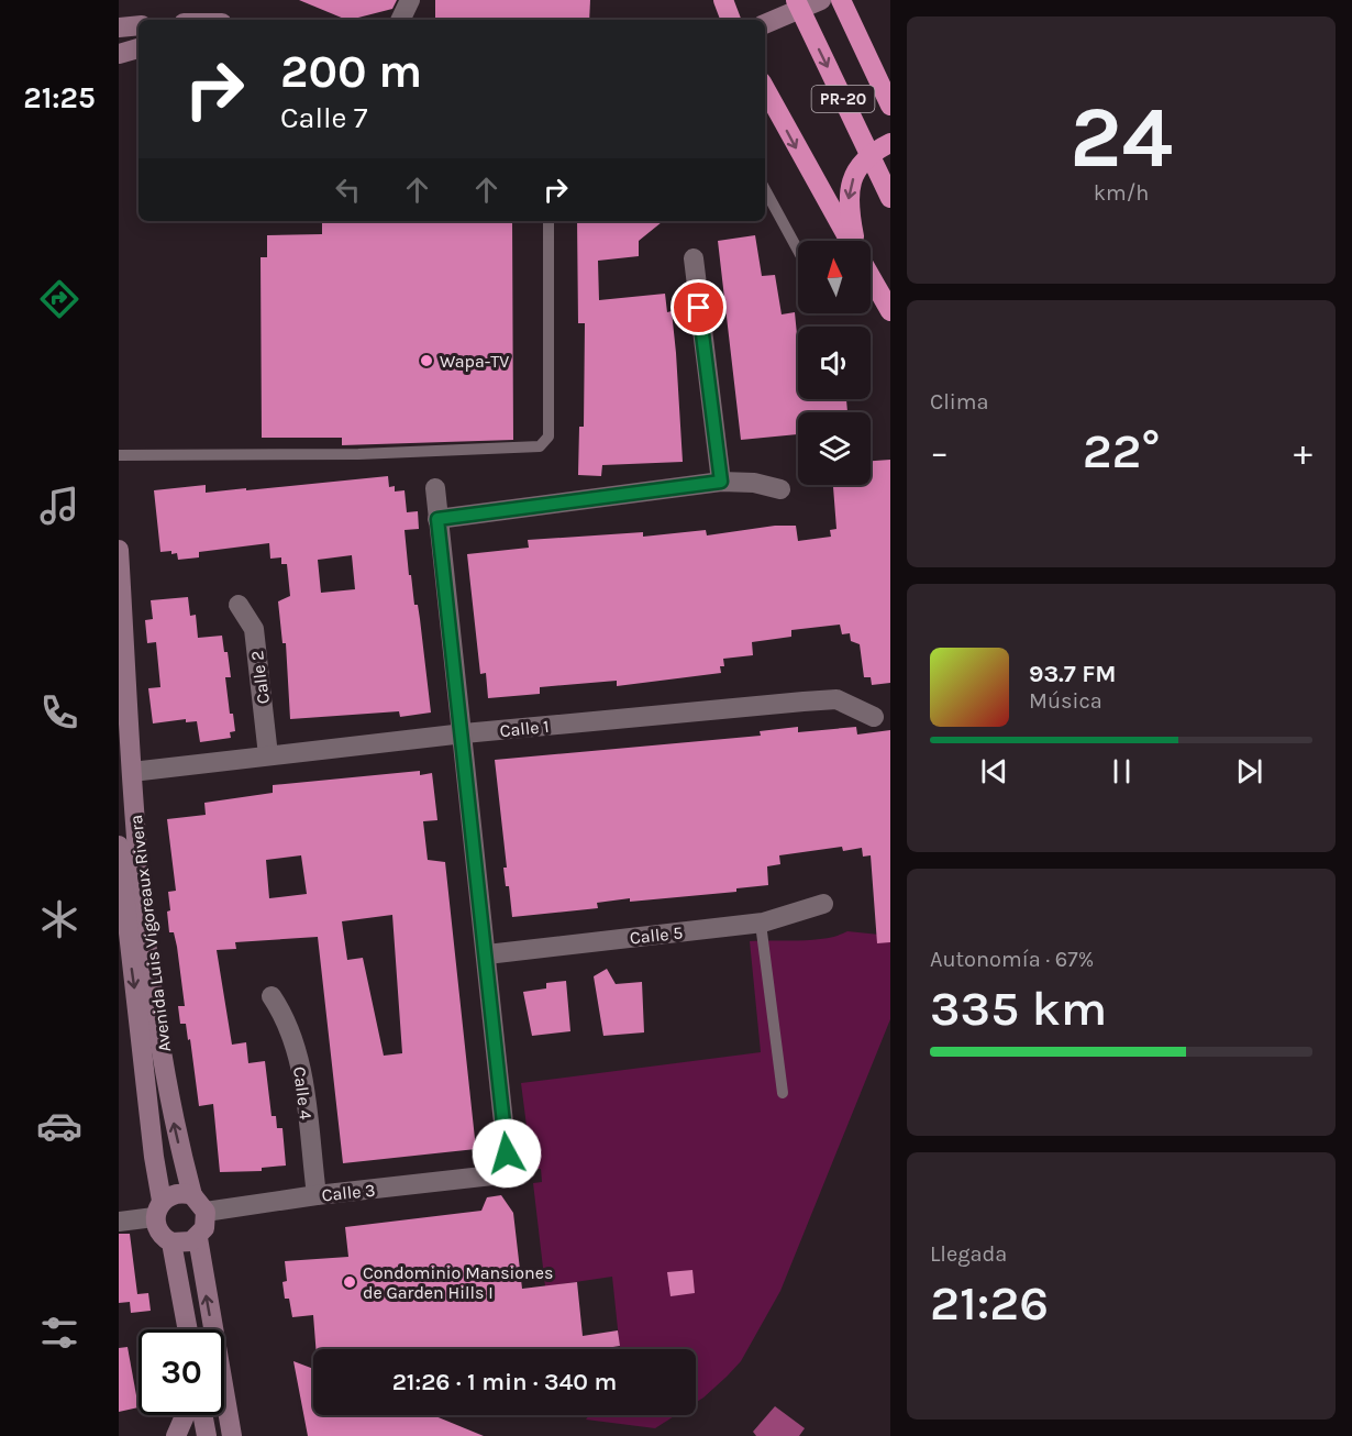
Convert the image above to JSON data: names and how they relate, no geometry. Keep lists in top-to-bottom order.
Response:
{
  "streets": {
    "highway": ["PR-20"],
    "main road": ["Avenida Luis Vigoreaux Rivera"],
    "street": [
      "Calle 2",
      "Calle 1",
      "Calle 5",
      "Calle 4",
      "Calle 3"
    ]
  },
  "crossings": [
    ["Calle 2", "Calle 1"],
    ["Calle 1", "Avenida Luis Vigoreaux Rivera"],
    ["Avenida Luis Vigoreaux Rivera", "Calle 3"],
    ["Calle 5", "Calle 3"],
    ["Calle 4", "Calle 3"]
  ],
  "places": ["Wapa-TV", "Condominio Mansiones de Garden Hills I"],
  "north": "top",
  "page": {
    "tabs": "21:25",
    "tile": [
      ["24", "km/h"],
      "Clima",
      ["Autonomía · 67%", "335 km"],
      ["Llegada", "21:26"]
    ],
    "turn": ["200 m", "Calle 7"],
    "heat": ["−", "22°", "+"],
    "song": ["93.7 FM", "Música"],
    "limit": "30",
    "trip": "21:26 · 1 min · 340 m"
  }
}
